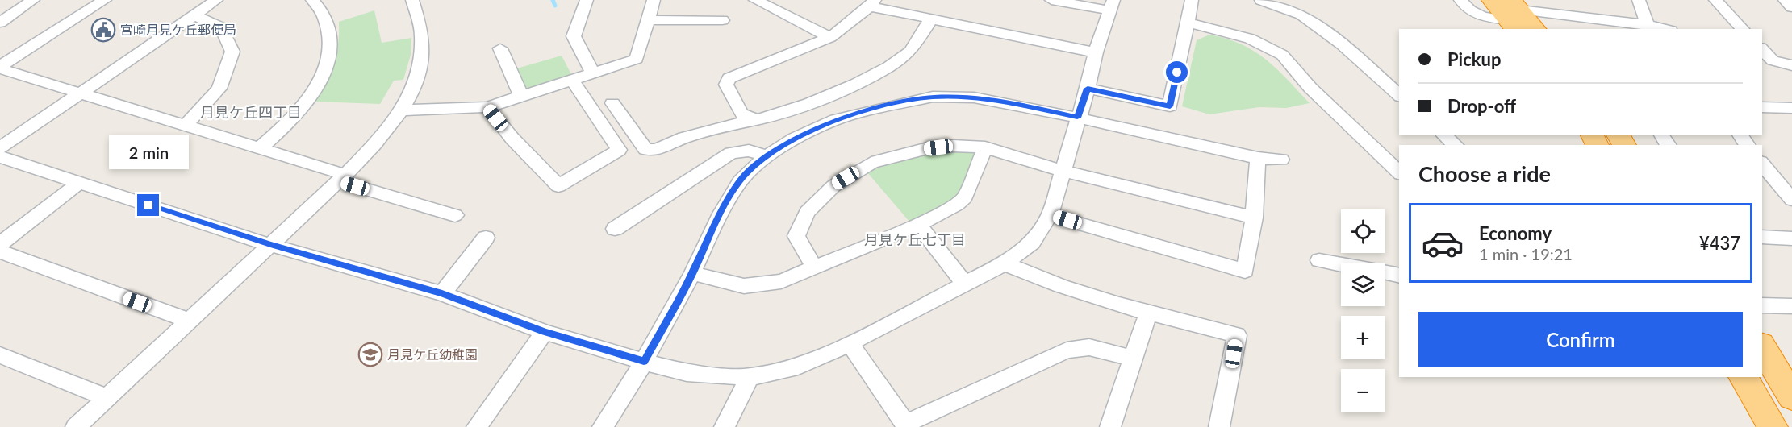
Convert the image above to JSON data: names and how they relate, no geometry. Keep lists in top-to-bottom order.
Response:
{
  "districts": ["月見ケ丘四丁目", "月見ケ丘七丁目"],
  "places": {
    "public building": ["宮崎月見ケ丘郵便局"],
    "school or university": ["月見ケ丘幼稚園"]
  },
  "page": {
    "banner": ["Pickup", "Drop-off"],
    "bubble": "2 min",
    "heading": "Choose a ride",
    "list": [
      {
        "name": "Economy",
        "note": "1 min · 19:21",
        "value": "¥437"
      }
    ],
    "map_buttons": ["+", "−"],
    "buttons": "Confirm"
  }
}
